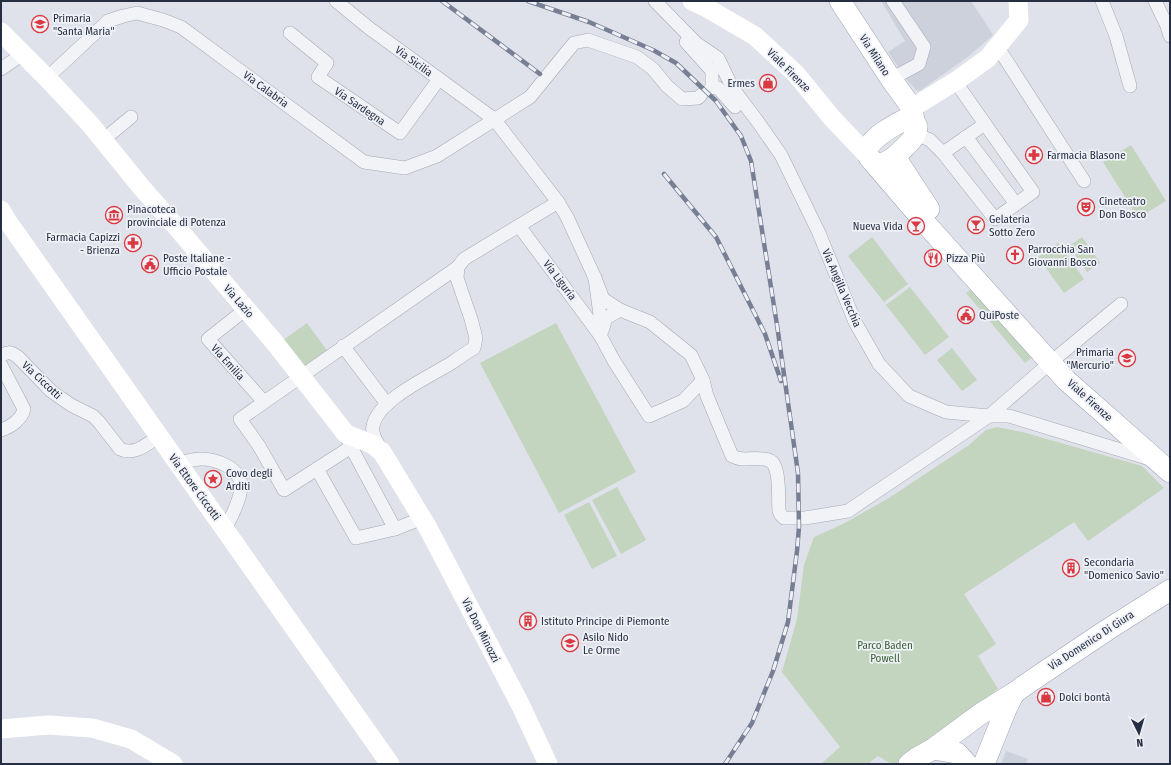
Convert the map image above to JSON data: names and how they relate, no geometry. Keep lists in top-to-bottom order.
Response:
{
  "streets": {
    "main road": [
      "Via Milano",
      "Viale Firenze",
      "Via Lazio",
      "Via Ettore Ciccotti",
      "Via Don Minozzi",
      "Via Domenico Di Giura"
    ],
    "street": [
      "Via Sicilia",
      "Via Calabria",
      "Via Sardegna",
      "Via Liguria",
      "Via Angilla Vecchia",
      "Via Emilia",
      "Via Ciccotti"
    ]
  },
  "crossings": [
    ["Via Sicilia", "Via Calabria"],
    ["Via Sicilia", "Via Sardegna"],
    ["Viale Firenze", "Via Angilla Vecchia"],
    ["Via Calabria", "Via Angilla Vecchia"],
    ["Via Calabria", "Via Lazio"],
    ["Via Lazio", "Via Emilia"],
    ["Via Ciccotti", "Via Ettore Ciccotti"]
  ],
  "parks": ["Parco Baden Powell"],
  "places": {
    "school or university": ["Primaria \"Santa Maria\"", "Primaria \"Mercurio\"", "Asilo Nido Le Orme"],
    "shop": ["Ermes", "Dolci bontà"],
    "pharmacy": ["Farmacia Blasone", "Farmacia Capizzi - Brienza"],
    "theatre": ["Cineteatro Don Bosco"],
    "museum": ["Pinacoteca provinciale di Potenza"],
    "bar": ["Gelateria Sotto Zero", "Nueva Vida"],
    "church": ["Parrocchia San Giovanni Bosco"],
    "restaurant": ["Pizza Più"],
    "public building": ["Poste Italiane - Ufficio Postale", "QuiPoste"],
    "place": ["Covo degli Arditi"],
    "building": ["Secondaria \"Domenico Savio\"", "Istituto Principe di Piemonte"]
  },
  "north": "bottom"
}
